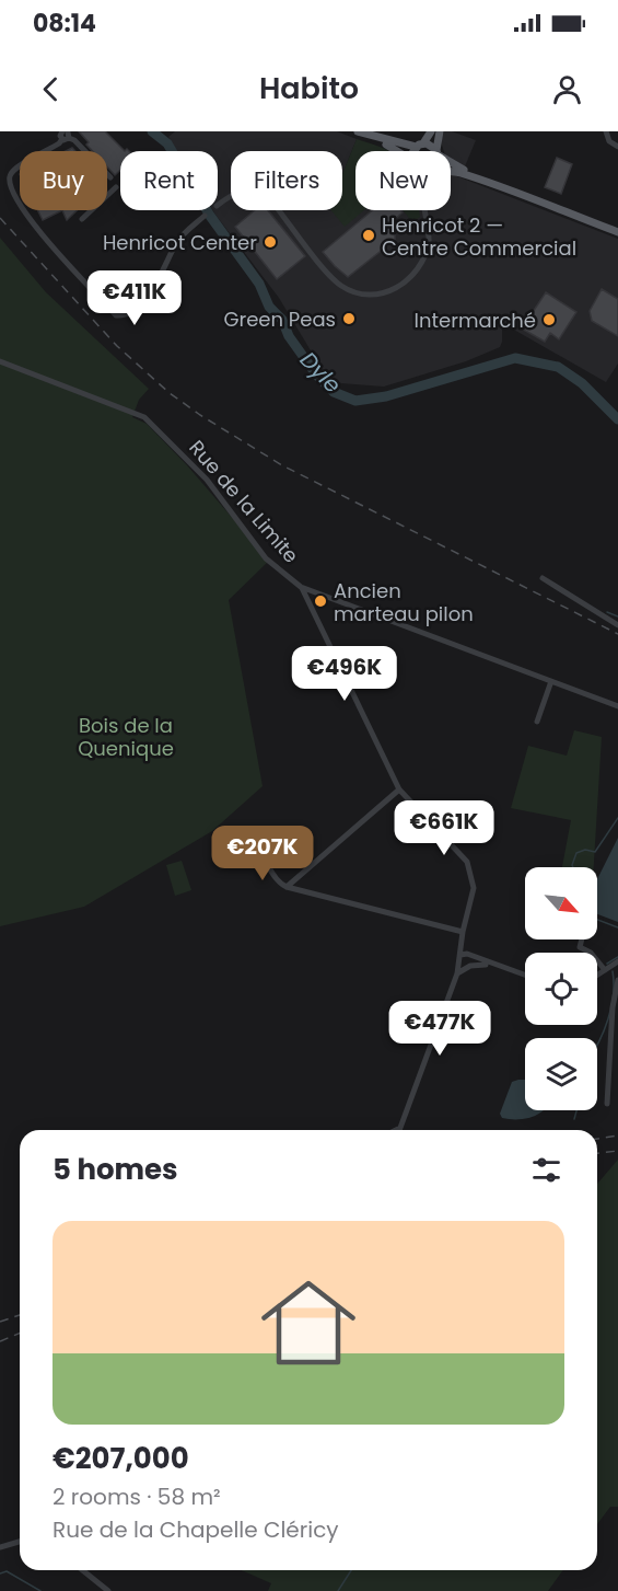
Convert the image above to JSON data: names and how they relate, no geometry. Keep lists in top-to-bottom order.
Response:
{
  "streets": {
    "street": ["Rue de la Limite"]
  },
  "water": ["Dyle"],
  "parks": ["Bois de la Quenique"],
  "places": [
    "Henricot 2 — Centre Commercial",
    "Henricot Center",
    "Green Peas",
    "Intermarché",
    "Ancien marteau pilon"
  ],
  "north": "bottom right",
  "page": {
    "status": "08:14",
    "header": "Habito",
    "chip": [
      "Buy",
      "Rent",
      "Filters",
      "New"
    ],
    "price": [
      "€411K",
      "€496K",
      "€661K",
      "€207K",
      "€477K"
    ],
    "heading": "5 homes",
    "list": [
      {
        "name": "€207,000",
        "note": "2 rooms · 58 m² · Rue de la Chapelle Cléricy"
      }
    ]
  }
}
